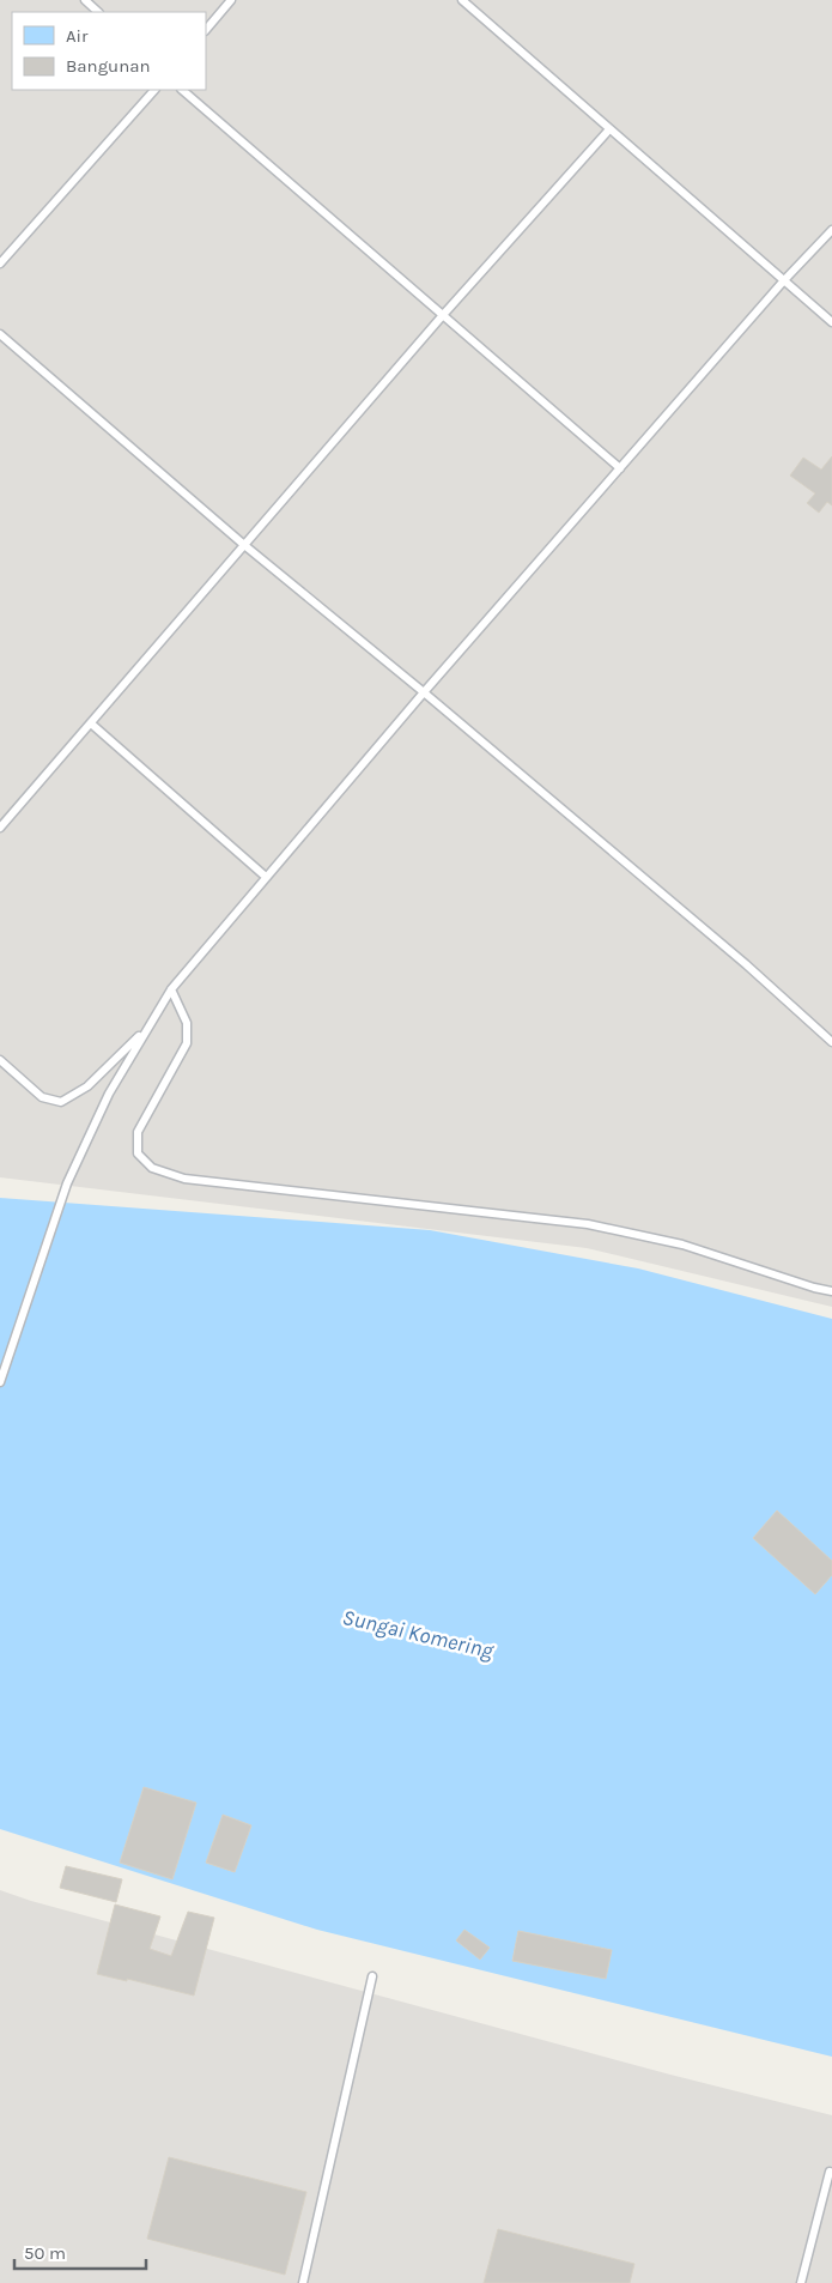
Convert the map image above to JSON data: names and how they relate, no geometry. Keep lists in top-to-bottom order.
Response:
{
  "water": ["Sungai Komering"],
  "legend": ["Air", "Bangunan"],
  "scale_bar": "50 m"
}
